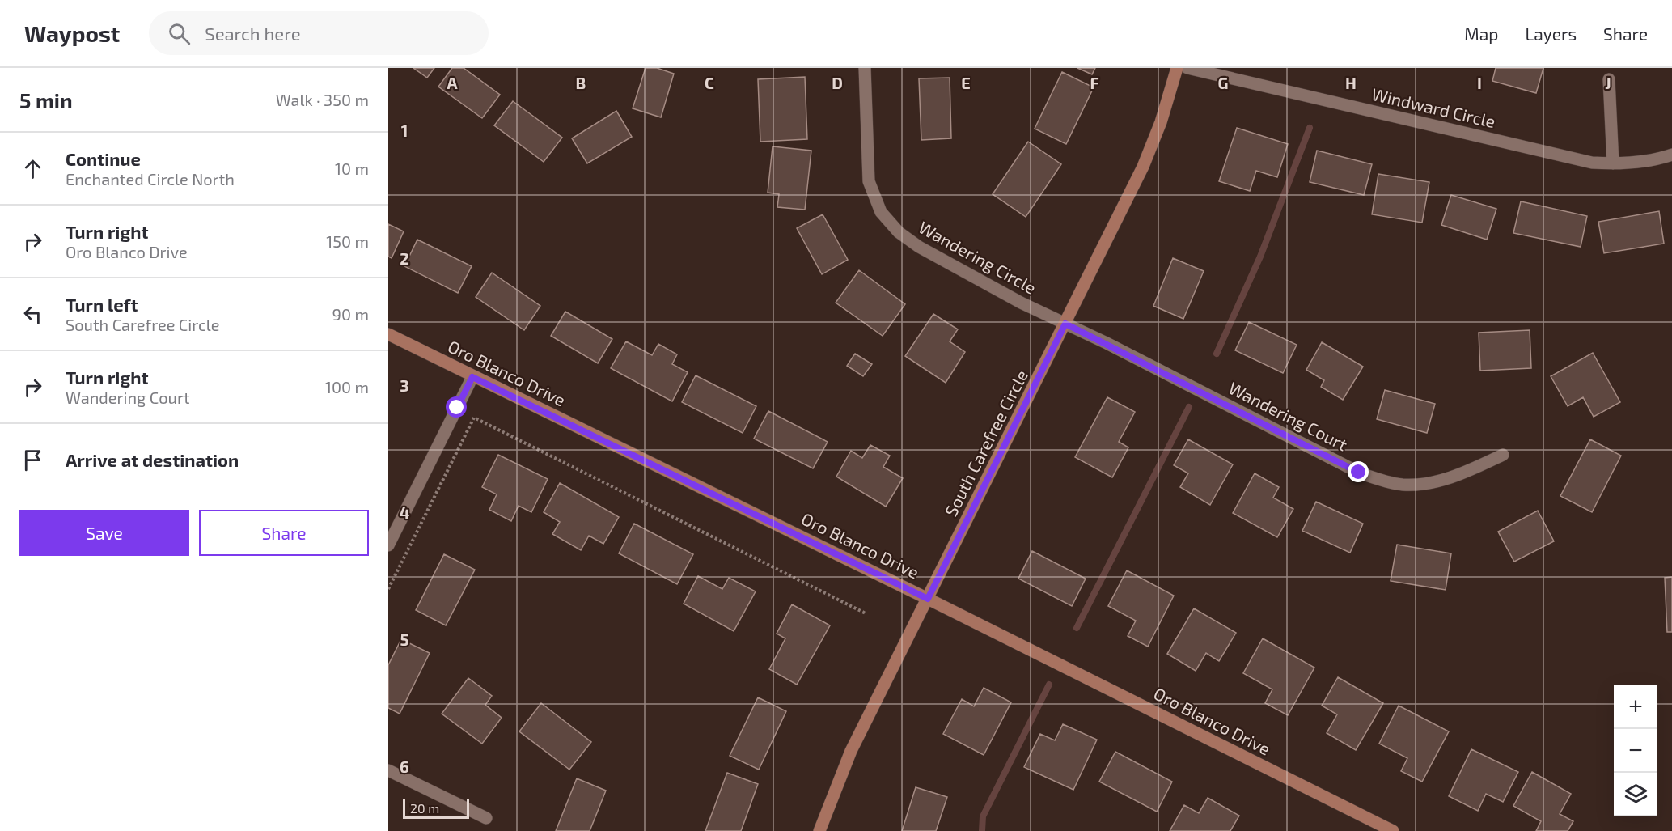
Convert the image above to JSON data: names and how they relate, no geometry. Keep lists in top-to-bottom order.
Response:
{
  "streets": {
    "street": [
      "Windward Circle",
      "Wandering Circle",
      "Oro Blanco Drive",
      "Wandering Court",
      "South Carefree Circle"
    ]
  },
  "crossings": [
    ["Wandering Circle", "Wandering Court"],
    ["Wandering Circle", "South Carefree Circle"],
    ["Oro Blanco Drive", "South Carefree Circle"],
    ["Wandering Court", "South Carefree Circle"]
  ],
  "scale_bar": "20 m",
  "page": {
    "header": "Waypost",
    "search": "Search here",
    "nav": ["Map", "Layers", "Share"],
    "heading": ["5 min", "Walk · 350 m"],
    "list": [
      ["Continue", "Enchanted Circle North", "10 m"],
      ["Turn right", "Oro Blanco Drive", "150 m"],
      ["Turn left", "South Carefree Circle", "90 m"],
      ["Turn right", "Wandering Court", "100 m"],
      "Arrive at destination"
    ],
    "buttons": ["Save", "Share"],
    "map_buttons": ["+", "−"],
    "scale": "20 m"
  },
  "grid": {
    "columns": [
      "A",
      "B",
      "C",
      "D",
      "E",
      "F",
      "G",
      "H",
      "I",
      "J"
    ],
    "rows": [
      "1",
      "2",
      "3",
      "4",
      "5",
      "6"
    ]
  }
}
